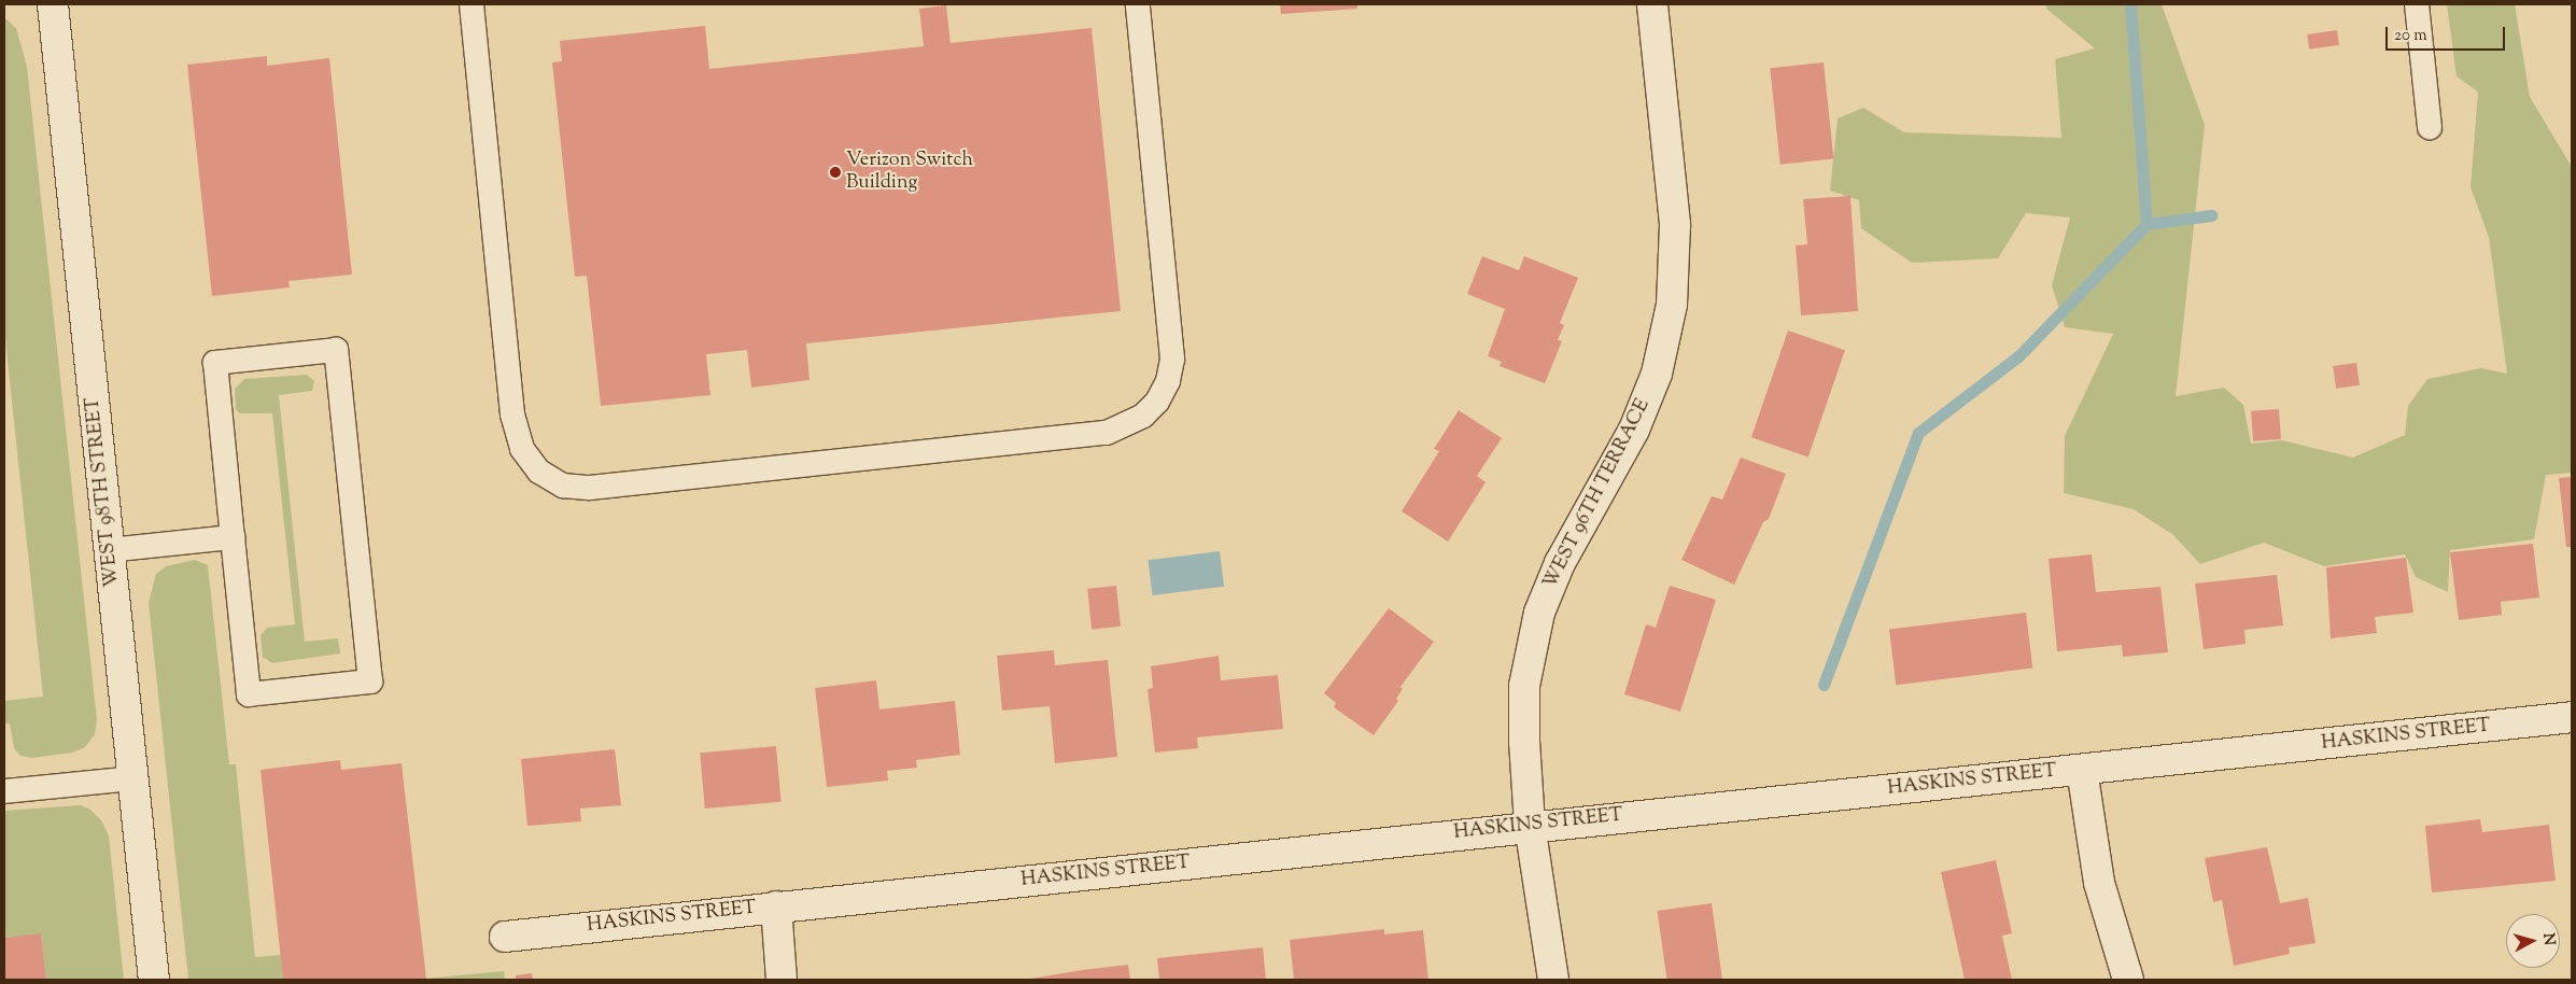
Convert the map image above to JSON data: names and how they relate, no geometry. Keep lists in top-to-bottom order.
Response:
{
  "streets": {
    "street": ["WEST 98TH STREET", "WEST 96TH TERRACE", "HASKINS STREET"]
  },
  "crossings": [
    ["WEST 96TH TERRACE", "HASKINS STREET"]
  ],
  "places": ["Verizon Switch Building"],
  "scale_bar": "20 m",
  "north": "right"
}
